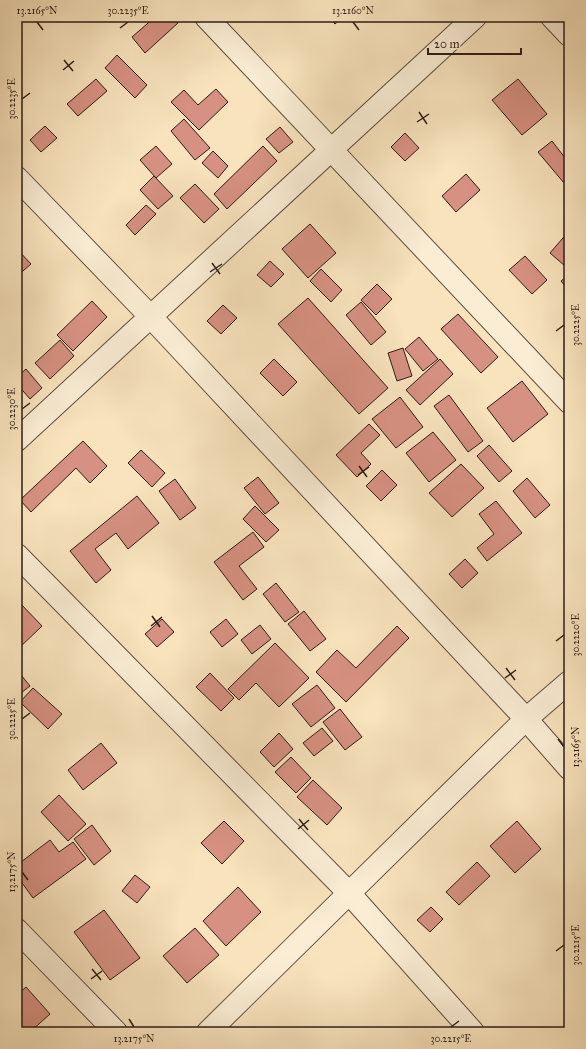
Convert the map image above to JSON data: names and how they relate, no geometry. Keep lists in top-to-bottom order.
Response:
{
  "scale_bar": "20 m",
  "coordinates": [
    "13.2165°N",
    "30.2235°E",
    "13.2160°N",
    "30.2225°E",
    "30.2230°E",
    "30.2220°E",
    "13.2175°N",
    "30.2215°E"
  ]
}
